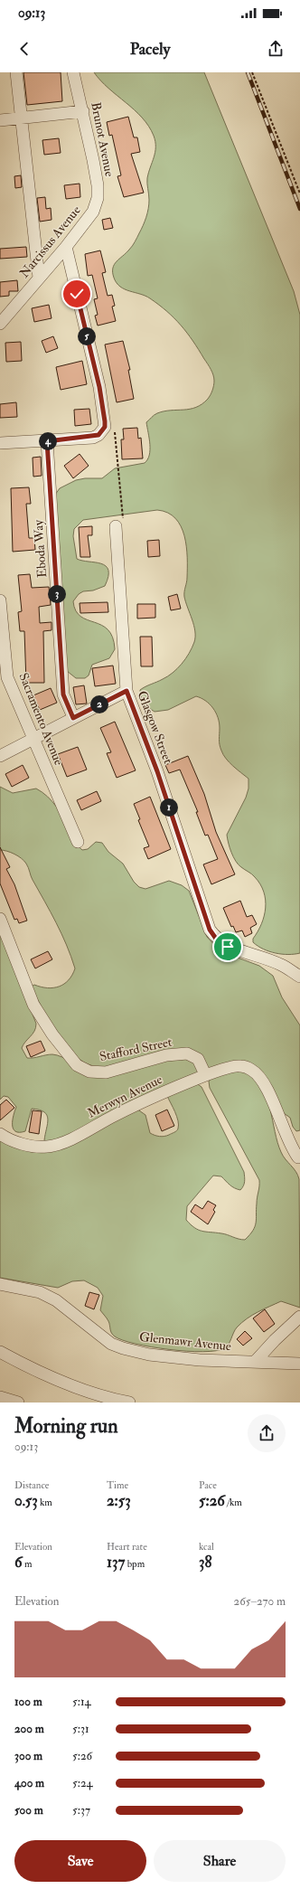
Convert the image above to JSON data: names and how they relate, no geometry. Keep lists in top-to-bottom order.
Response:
{
  "streets": {
    "street": [
      "Brunot Avenue",
      "Narcissus Avenue",
      "Eboda Way",
      "Sacramento Avenue",
      "Glasgow Street",
      "Stafford Street",
      "Merwyn Avenue",
      "Glenmawr Avenue"
    ]
  },
  "crossings": [
    ["Brunot Avenue", "Narcissus Avenue"],
    ["Stafford Street", "Merwyn Avenue"]
  ],
  "page": {
    "status": "09:13",
    "header": "Pacely",
    "pins": [
      "5",
      "4",
      "3",
      "2",
      "1"
    ],
    "heading": ["Morning run", "09:13"],
    "stats": [
      ["Distance", "0.53 km"],
      ["Time", "2:53"],
      ["Pace", "5:26 /km"],
      ["Elevation", "6 m"],
      ["Heart rate", "137 bpm"],
      ["kcal", "38"]
    ],
    "chart": ["Elevation", "265–270 m"],
    "list": [
      {
        "name": "100 m",
        "note": "5:14"
      },
      {
        "name": "200 m",
        "note": "5:31"
      },
      {
        "name": "300 m",
        "note": "5:26"
      },
      {
        "name": "400 m",
        "note": "5:24"
      },
      {
        "name": "500 m",
        "note": "5:37"
      }
    ],
    "buttons": ["Save", "Share"]
  }
}
